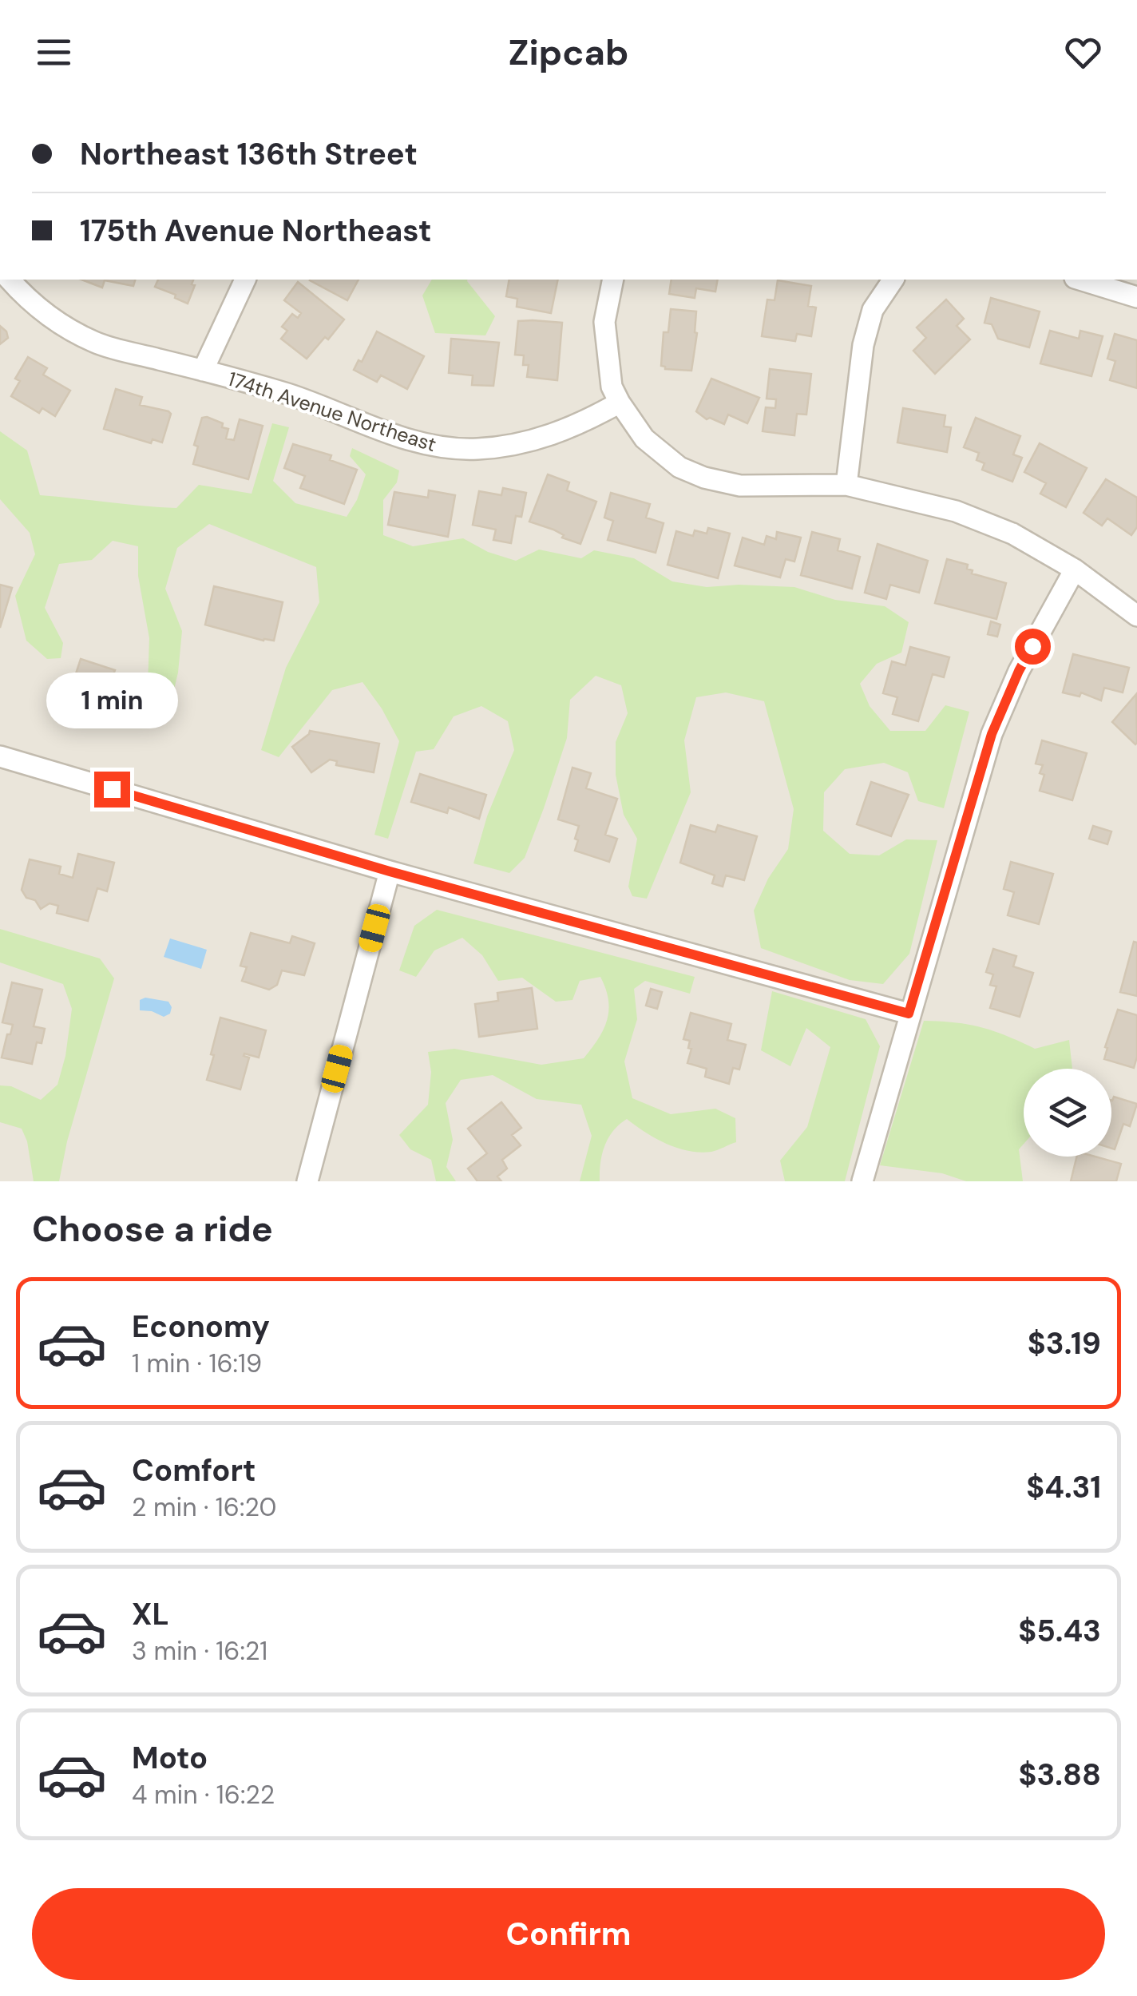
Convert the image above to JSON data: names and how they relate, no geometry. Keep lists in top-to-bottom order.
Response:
{
  "streets": {
    "street": ["174th Avenue Northeast"]
  },
  "page": {
    "header": "Zipcab",
    "banner": ["Northeast 136th Street", "175th Avenue Northeast"],
    "bubble": "1 min",
    "heading": "Choose a ride",
    "list": [
      {
        "name": "Economy",
        "note": "1 min · 16:19",
        "value": "$3.19"
      },
      {
        "name": "Comfort",
        "note": "2 min · 16:20",
        "value": "$4.31"
      },
      {
        "name": "XL",
        "note": "3 min · 16:21",
        "value": "$5.43"
      },
      {
        "name": "Moto",
        "note": "4 min · 16:22",
        "value": "$3.88"
      }
    ],
    "buttons": "Confirm"
  }
}
